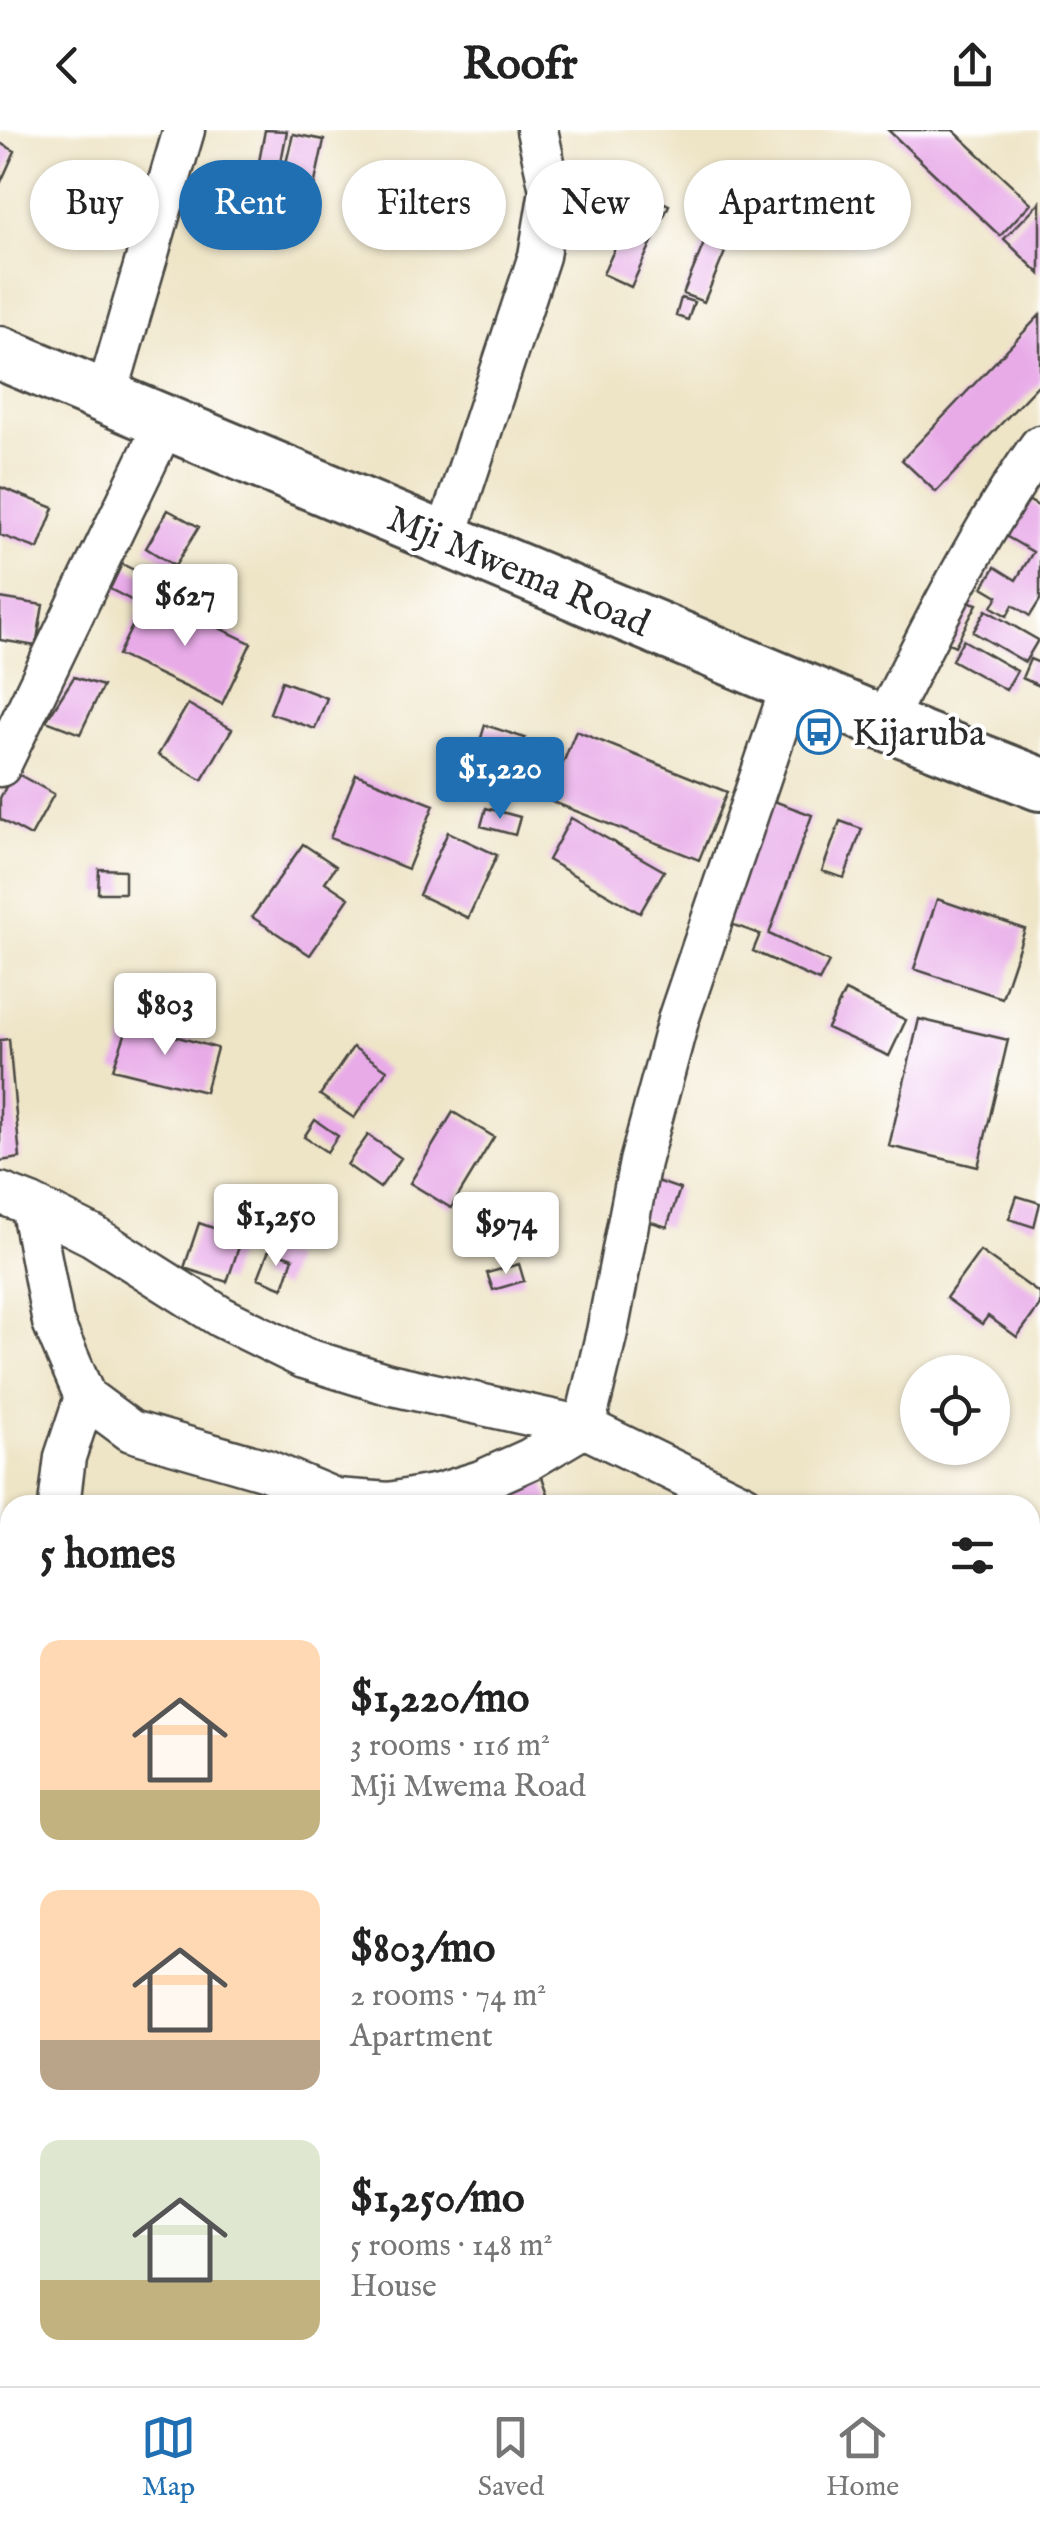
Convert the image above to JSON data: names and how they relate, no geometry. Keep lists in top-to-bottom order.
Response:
{
  "streets": {
    "main road": ["Mji Mwema Road"]
  },
  "places": {
    "bus stop": ["Kijaruba"]
  },
  "page": {
    "header": "Roofr",
    "chip": [
      "Buy",
      "Rent",
      "Filters",
      "New",
      "Apartment"
    ],
    "price": [
      "$627",
      "$1,220",
      "$803",
      "$1,250",
      "$974"
    ],
    "heading": "5 homes",
    "list": [
      {
        "name": "$1,220/mo",
        "note": "3 rooms · 116 m² · Mji Mwema Road"
      },
      {
        "name": "$803/mo",
        "note": "2 rooms · 74 m² · Apartment"
      },
      {
        "name": "$1,250/mo",
        "note": "5 rooms · 148 m² · House"
      }
    ],
    "tabs": ["Map", "Saved", "Home"]
  }
}
